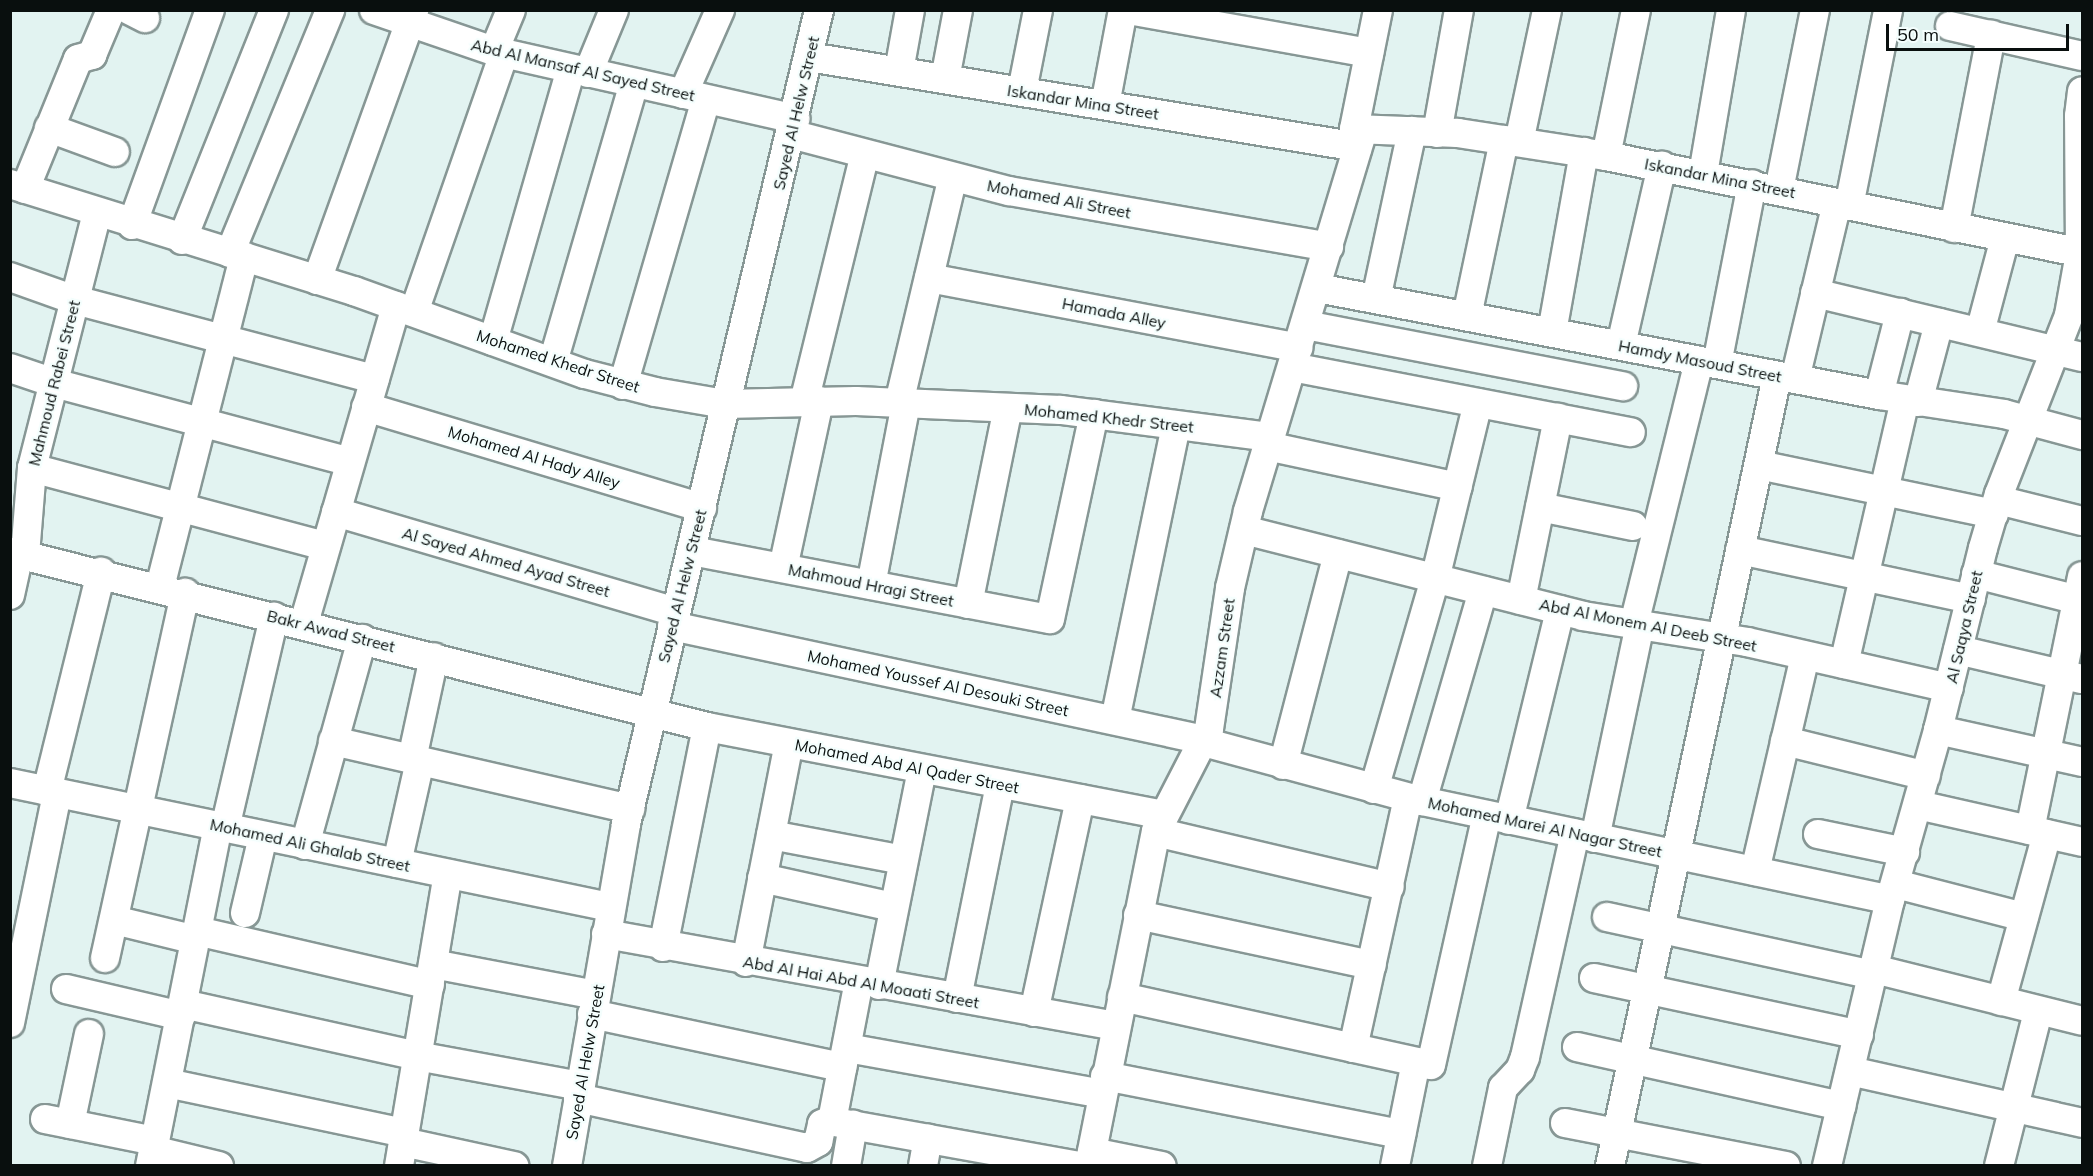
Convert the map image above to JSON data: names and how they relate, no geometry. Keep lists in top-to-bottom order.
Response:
{
  "streets": {
    "street": [
      "Abd Al Mansaf Al Sayed Street",
      "Iskandar Mina Street",
      "Sayed Al Helw Street",
      "Mohamed Ali Street",
      "Hamada Alley",
      "Mohamed Khedr Street",
      "Hamdy Masoud Street",
      "Mahmoud Rabei Street",
      "Mohamed Al Hady Alley",
      "Al Sayed Ahmed Ayad Street",
      "Mahmoud Hragi Street",
      "Abd Al Monem Al Deeb Street",
      "Al Saqya Street",
      "Bakr Awad Street",
      "Azzam Street",
      "Mohamed Youssef Al Desouki Street",
      "Mohamed Abd Al Qader Street",
      "Mohamed Marei Al Nagar Street",
      "Mohamed Ali Ghalab Street",
      "Abd Al Hai Abd Al Moaati Street"
    ]
  },
  "crossings": [
    ["Abd Al Mansaf Al Sayed Street", "Sayed Al Helw Street"],
    ["Abd Al Mansaf Al Sayed Street", "Mohamed Ali Street"],
    ["Iskandar Mina Street", "Sayed Al Helw Street"],
    ["Iskandar Mina Street", "Al Saqya Street"],
    ["Iskandar Mina Street", "Azzam Street"],
    ["Sayed Al Helw Street", "Mohamed Ali Street"],
    ["Sayed Al Helw Street", "Mohamed Khedr Street"],
    ["Sayed Al Helw Street", "Mohamed Al Hady Alley"],
    ["Sayed Al Helw Street", "Al Sayed Ahmed Ayad Street"],
    ["Sayed Al Helw Street", "Mahmoud Hragi Street"],
    ["Sayed Al Helw Street", "Bakr Awad Street"],
    ["Sayed Al Helw Street", "Mohamed Youssef Al Desouki Street"],
    ["Sayed Al Helw Street", "Mohamed Abd Al Qader Street"],
    ["Sayed Al Helw Street", "Mohamed Ali Ghalab Street"],
    ["Sayed Al Helw Street", "Abd Al Hai Abd Al Moaati Street"],
    ["Mohamed Ali Street", "Azzam Street"],
    ["Hamada Alley", "Azzam Street"],
    ["Mohamed Khedr Street", "Mahmoud Rabei Street"],
    ["Mohamed Khedr Street", "Mahmoud Hragi Street"],
    ["Mohamed Khedr Street", "Azzam Street"],
    ["Hamdy Masoud Street", "Al Saqya Street"],
    ["Hamdy Masoud Street", "Azzam Street"],
    ["Mahmoud Rabei Street", "Bakr Awad Street"],
    ["Al Sayed Ahmed Ayad Street", "Mohamed Youssef Al Desouki Street"],
    ["Abd Al Monem Al Deeb Street", "Al Saqya Street"],
    ["Abd Al Monem Al Deeb Street", "Azzam Street"],
    ["Al Saqya Street", "Mohamed Marei Al Nagar Street"],
    ["Bakr Awad Street", "Mohamed Abd Al Qader Street"],
    ["Azzam Street", "Mohamed Youssef Al Desouki Street"],
    ["Azzam Street", "Mohamed Abd Al Qader Street"],
    ["Azzam Street", "Mohamed Marei Al Nagar Street"],
    ["Azzam Street", "Abd Al Hai Abd Al Moaati Street"],
    ["Mohamed Youssef Al Desouki Street", "Mohamed Marei Al Nagar Street"]
  ],
  "scale_bar": "50 m"
}
